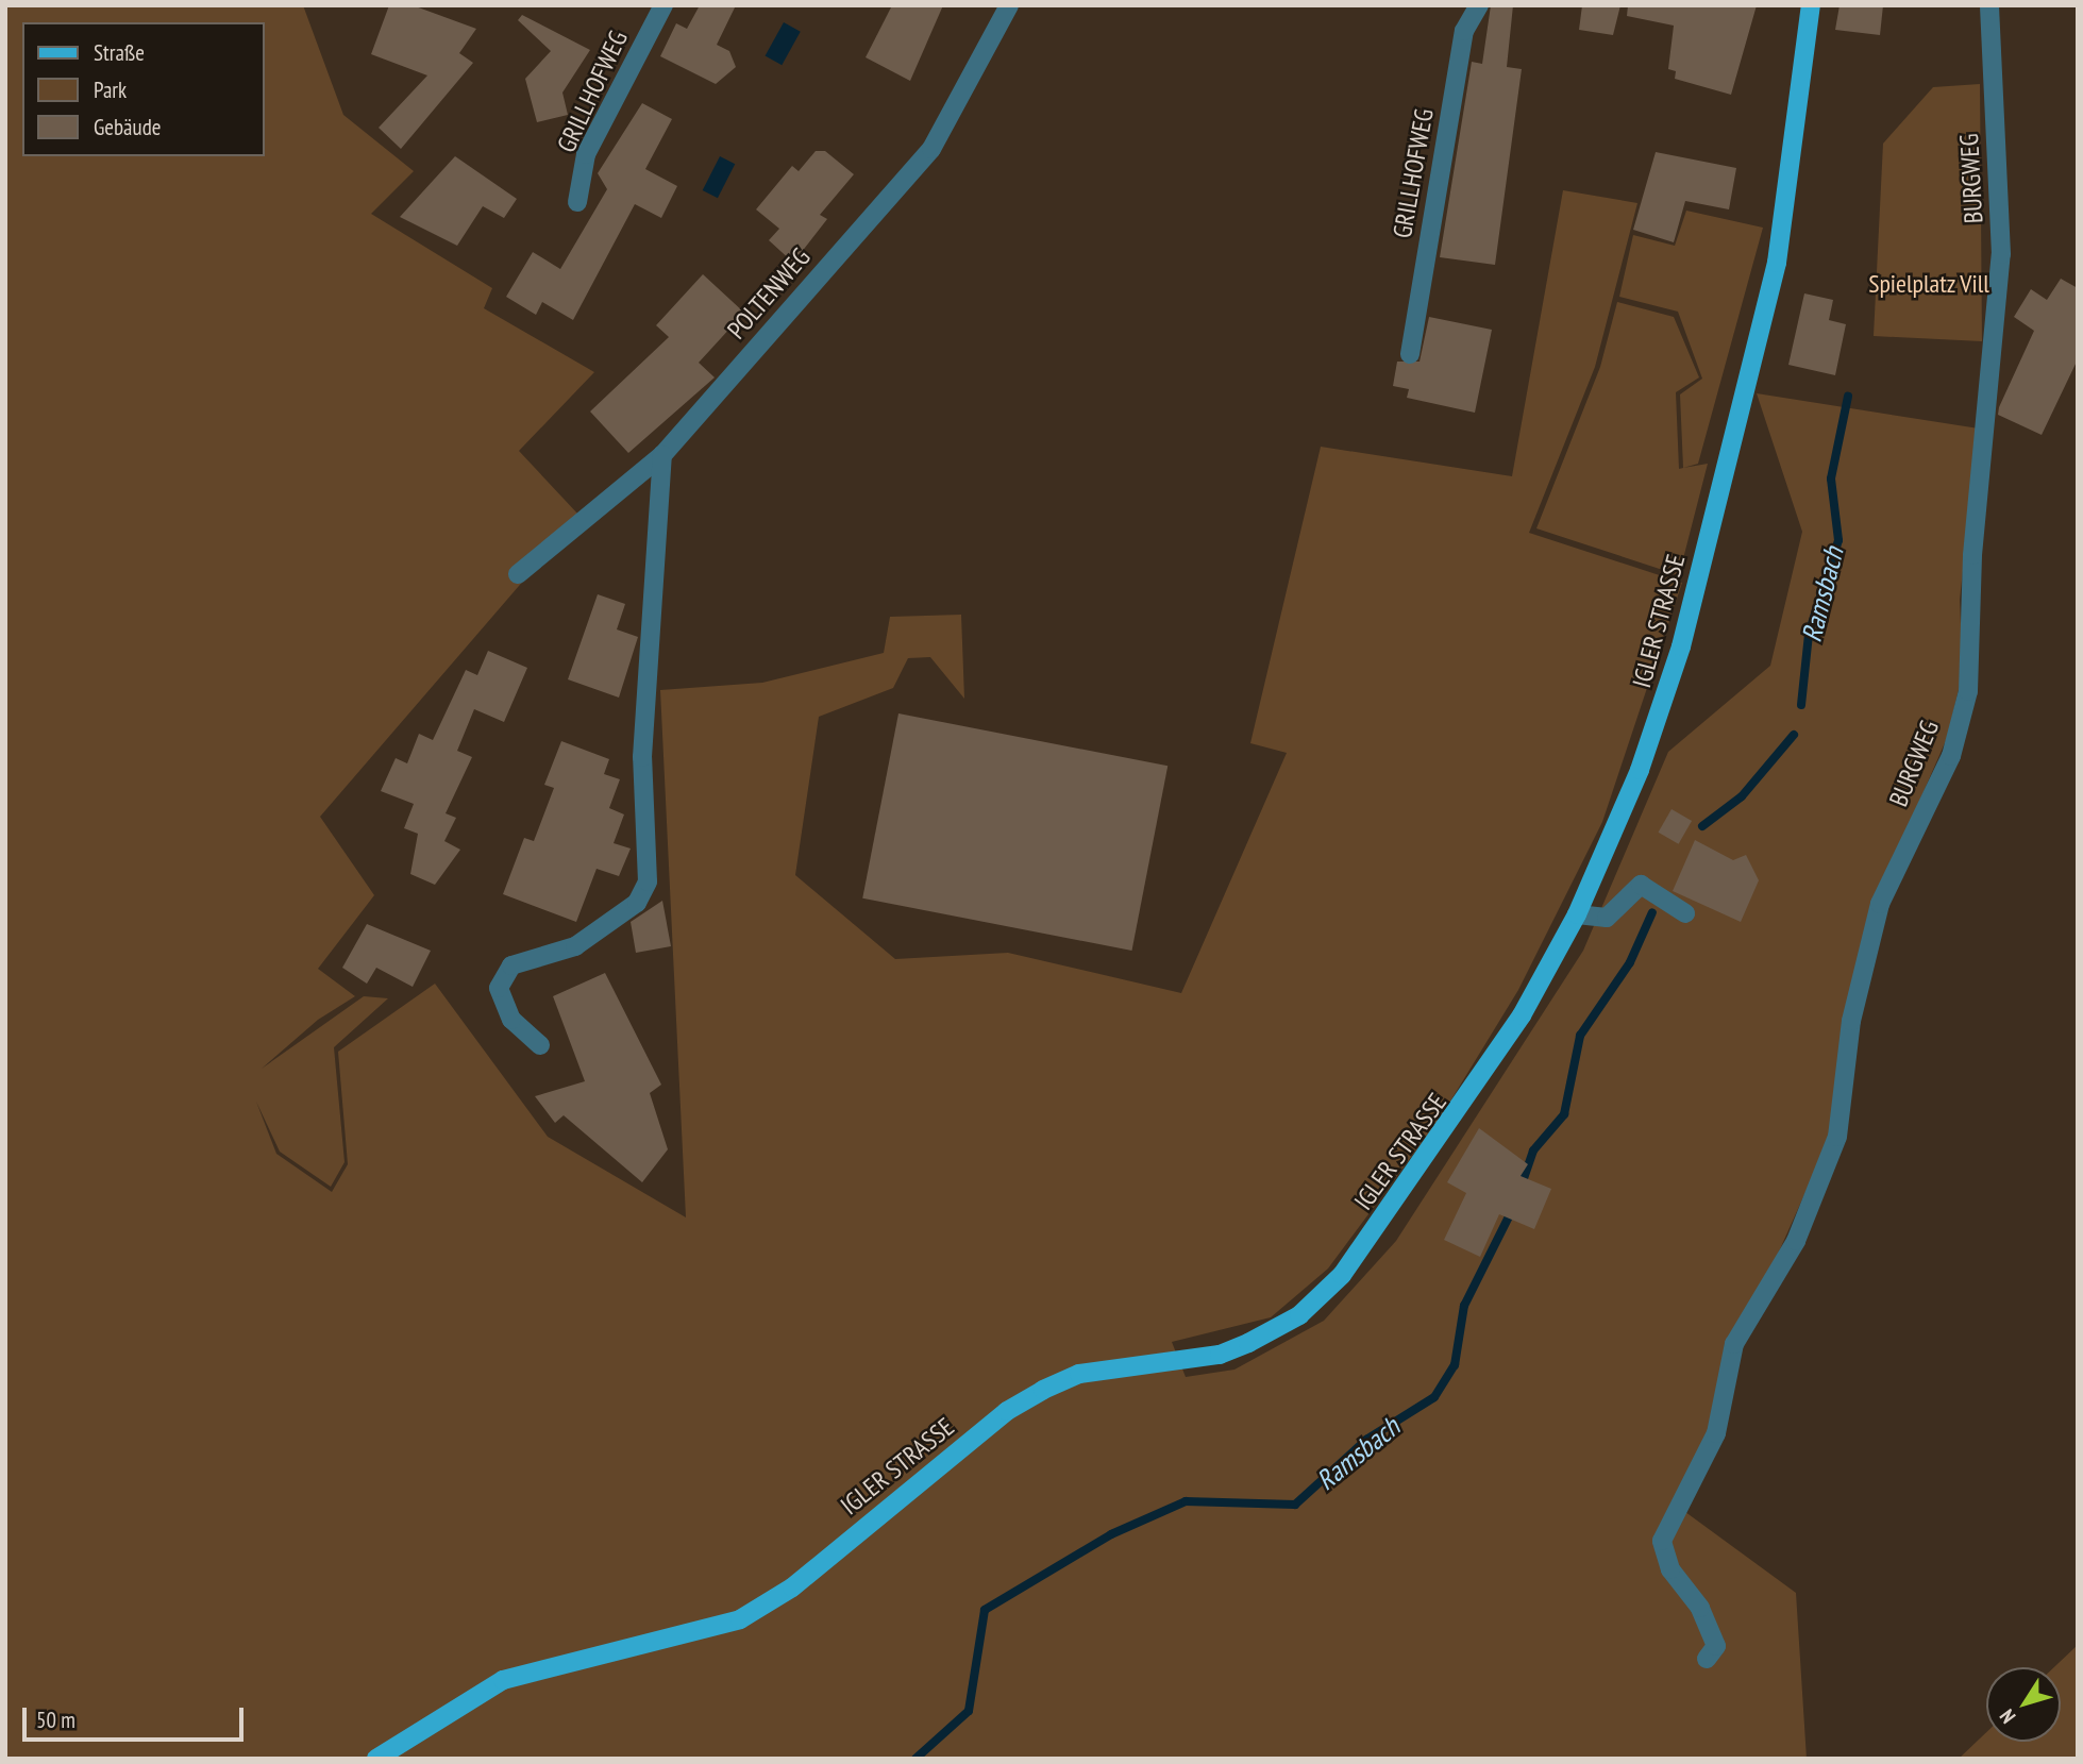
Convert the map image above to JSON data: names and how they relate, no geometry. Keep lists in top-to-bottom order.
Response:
{
  "streets": {
    "main road": ["IGLER STRASSE"],
    "street": ["GRILLHOFWEG", "BURGWEG", "POLTENWEG"]
  },
  "water": ["Ramsbach"],
  "parks": ["Spielplatz Vill"],
  "legend": ["Straße", "Park", "Gebäude"],
  "scale_bar": "50 m",
  "north": "bottom left"
}
